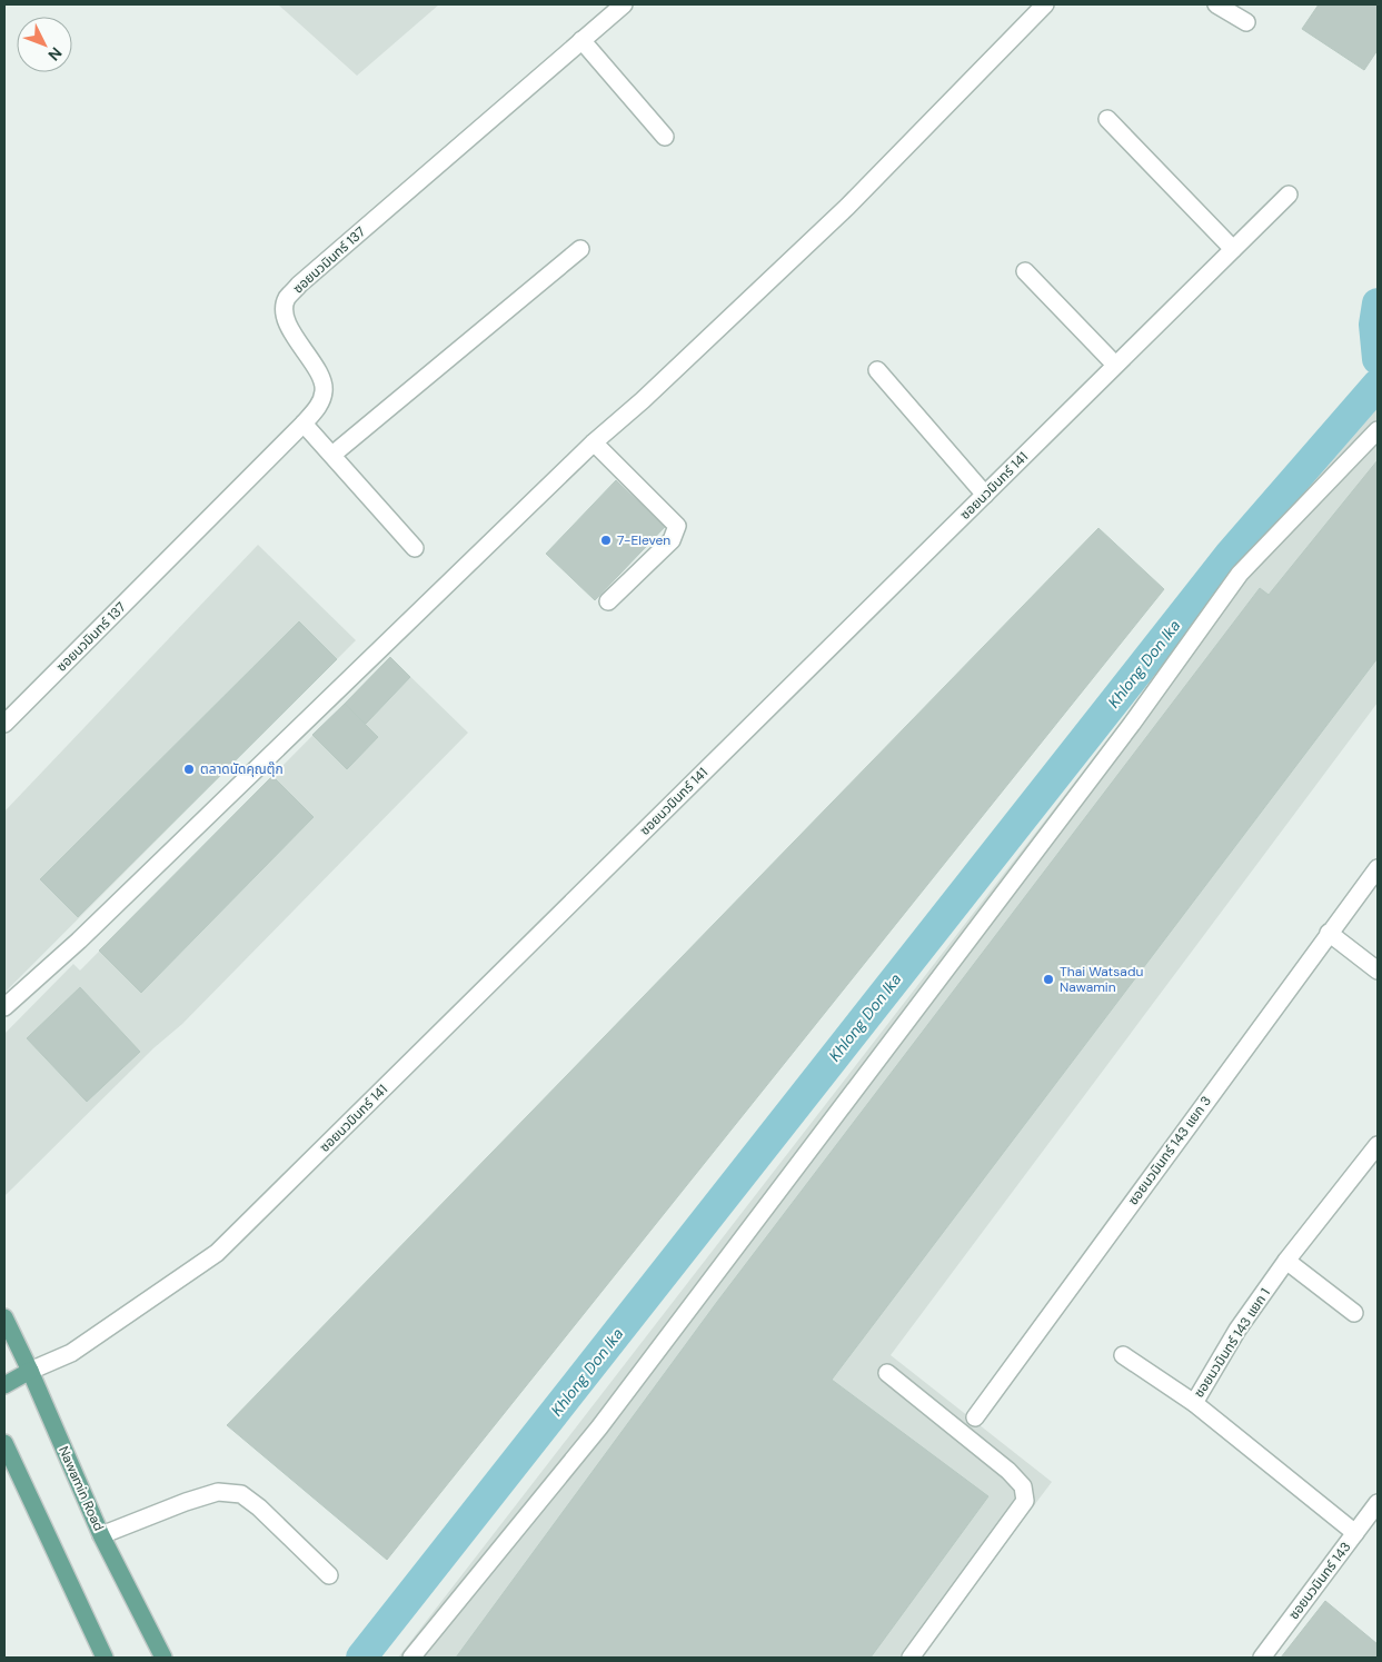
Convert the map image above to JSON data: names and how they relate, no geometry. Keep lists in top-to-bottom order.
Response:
{
  "streets": {
    "main road": ["Nawamin Road"],
    "street": [
      "ซอยนวมินทร์ 137",
      "ซอยนวมินทร์ 141",
      "ซอยนวมินทร์ 143 แยก 3",
      "ซอยนวมินทร์ 143 แยก 1",
      "ซอยนวมินทร์ 143"
    ]
  },
  "crossings": [
    ["ซอยนวมินทร์ 141", "Nawamin Road"],
    ["ซอยนวมินทร์ 143 แยก 1", "ซอยนวมินทร์ 143"]
  ],
  "water": ["Khlong Don Ika"],
  "places": ["7-Eleven", "ตลาดนัดคุณตุ๊ก", "Thai Watsadu Nawamin"],
  "north": "bottom right"
}
